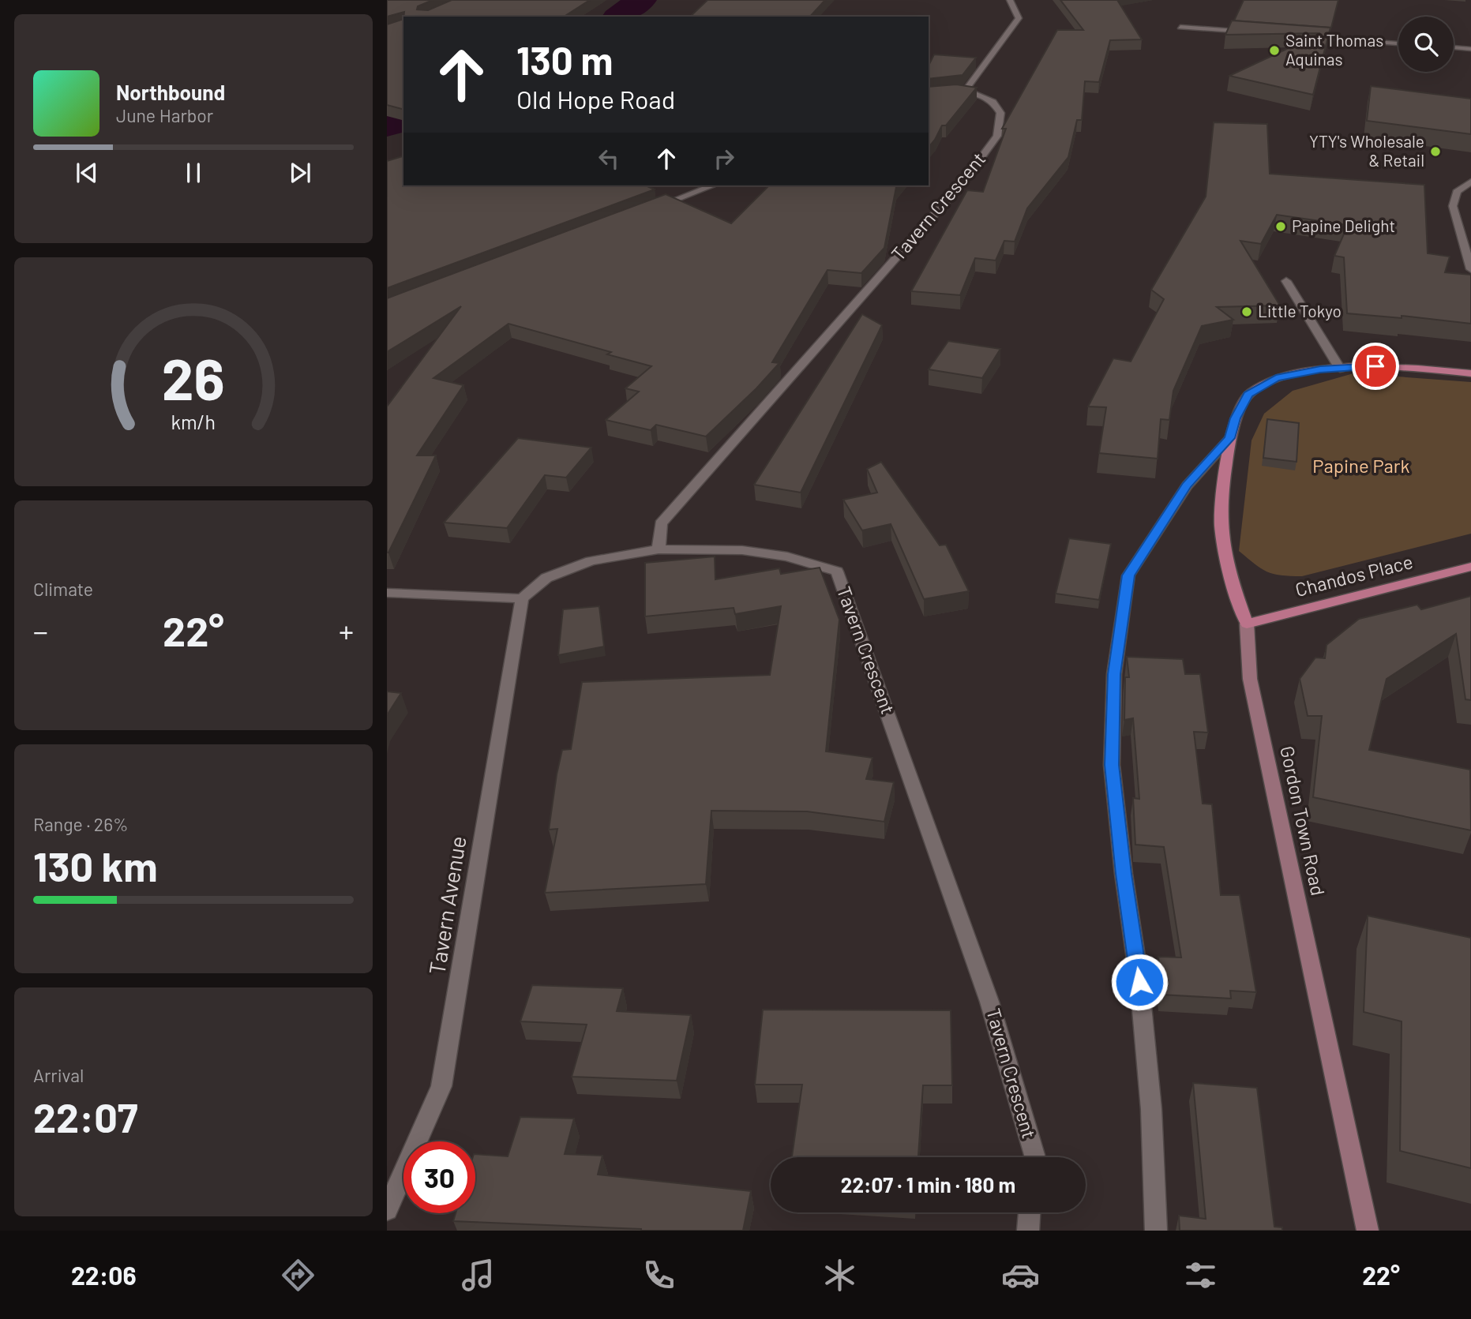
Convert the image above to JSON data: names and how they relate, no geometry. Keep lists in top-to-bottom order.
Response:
{
  "streets": {
    "main road": ["Chandos Place", "Gordon Town Road"],
    "street": ["Tavern Crescent", "Tavern Avenue"]
  },
  "crossings": [
    ["Chandos Place", "Gordon Town Road"]
  ],
  "parks": ["Papine Park"],
  "places": [
    "Saint Thomas Aquinas",
    "YTY's Wholesale & Retail",
    "Papine Delight",
    "Little Tokyo"
  ],
  "page": {
    "turn": ["130 m", "Old Hope Road"],
    "song": ["Northbound", "June Harbor"],
    "tile": [
      "Climate",
      ["Range · 26%", "130 km"],
      ["Arrival", "22:07"]
    ],
    "heat": ["−", "22°", "+"],
    "limit": "30",
    "trip": "22:07 · 1 min · 180 m",
    "tabs": ["22:06", "22°"],
    "gauge": ["26", "km/h"]
  }
}
